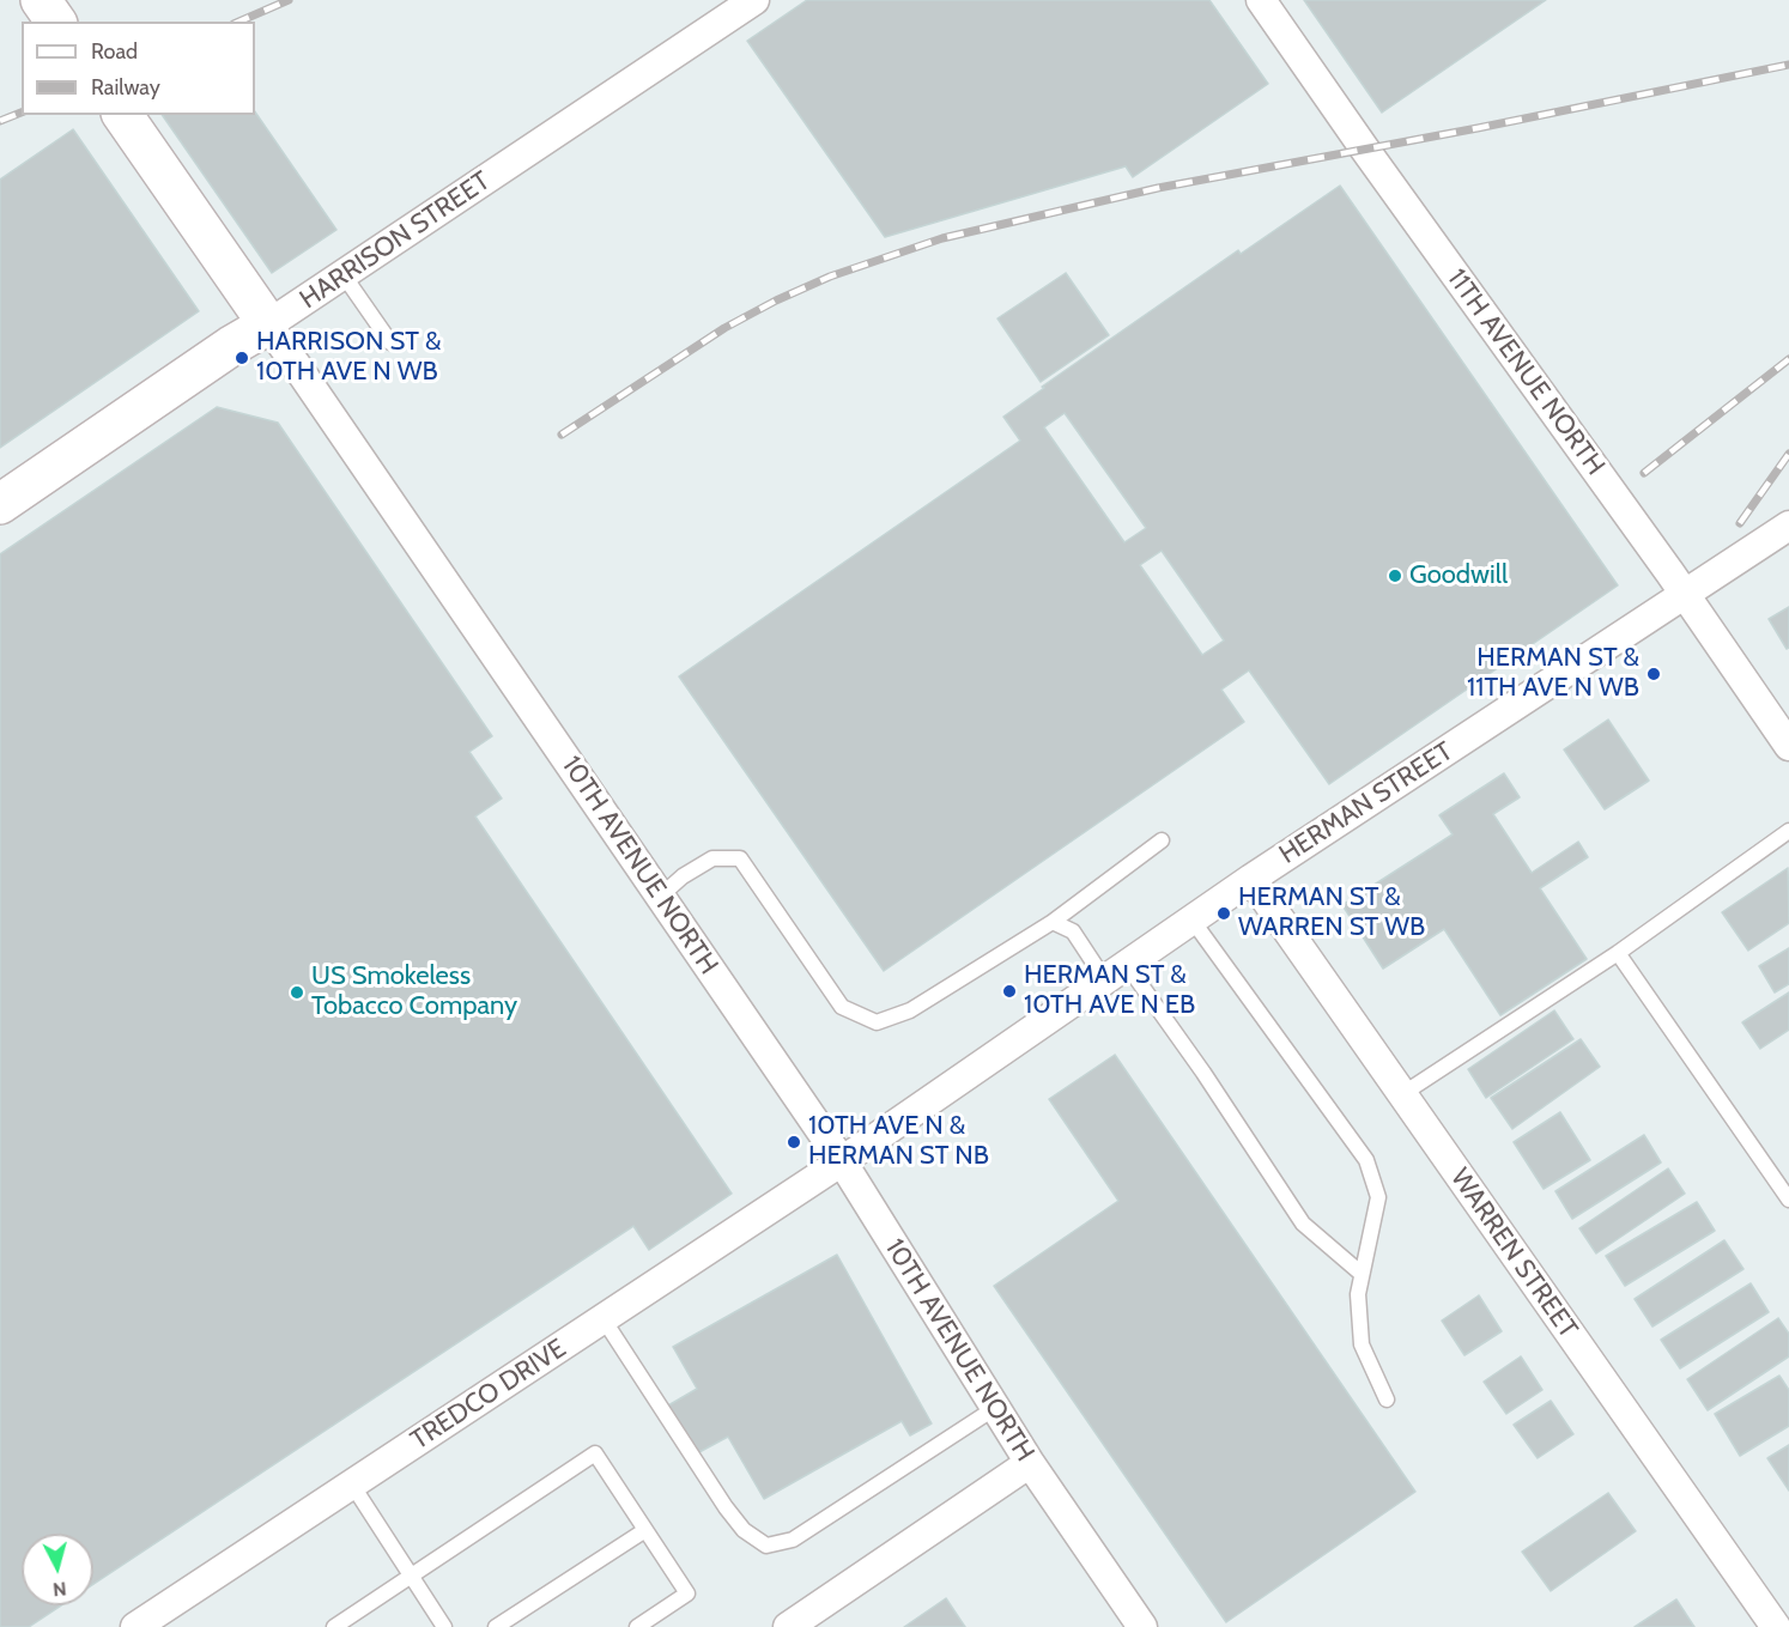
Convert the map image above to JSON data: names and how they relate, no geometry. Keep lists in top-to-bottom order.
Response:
{
  "streets": {
    "street": [
      "HARRISON STREET",
      "11TH AVENUE NORTH",
      "HERMAN STREET",
      "10TH AVENUE NORTH",
      "WARREN STREET",
      "TREDCO DRIVE"
    ]
  },
  "crossings": [
    ["HARRISON STREET", "10TH AVENUE NORTH"],
    ["11TH AVENUE NORTH", "HERMAN STREET"],
    ["HERMAN STREET", "10TH AVENUE NORTH"],
    ["HERMAN STREET", "WARREN STREET"],
    ["HERMAN STREET", "TREDCO DRIVE"],
    ["10TH AVENUE NORTH", "TREDCO DRIVE"]
  ],
  "places": [
    "HARRISON ST & 10TH AVE N WB",
    "Goodwill",
    "HERMAN ST & 11TH AVE N WB",
    "HERMAN ST & WARREN ST WB",
    "HERMAN ST & 10TH AVE N EB",
    "US Smokeless Tobacco Company",
    "10TH AVE N & HERMAN ST NB"
  ],
  "legend": ["Road", "Railway"],
  "north": "bottom"
}
